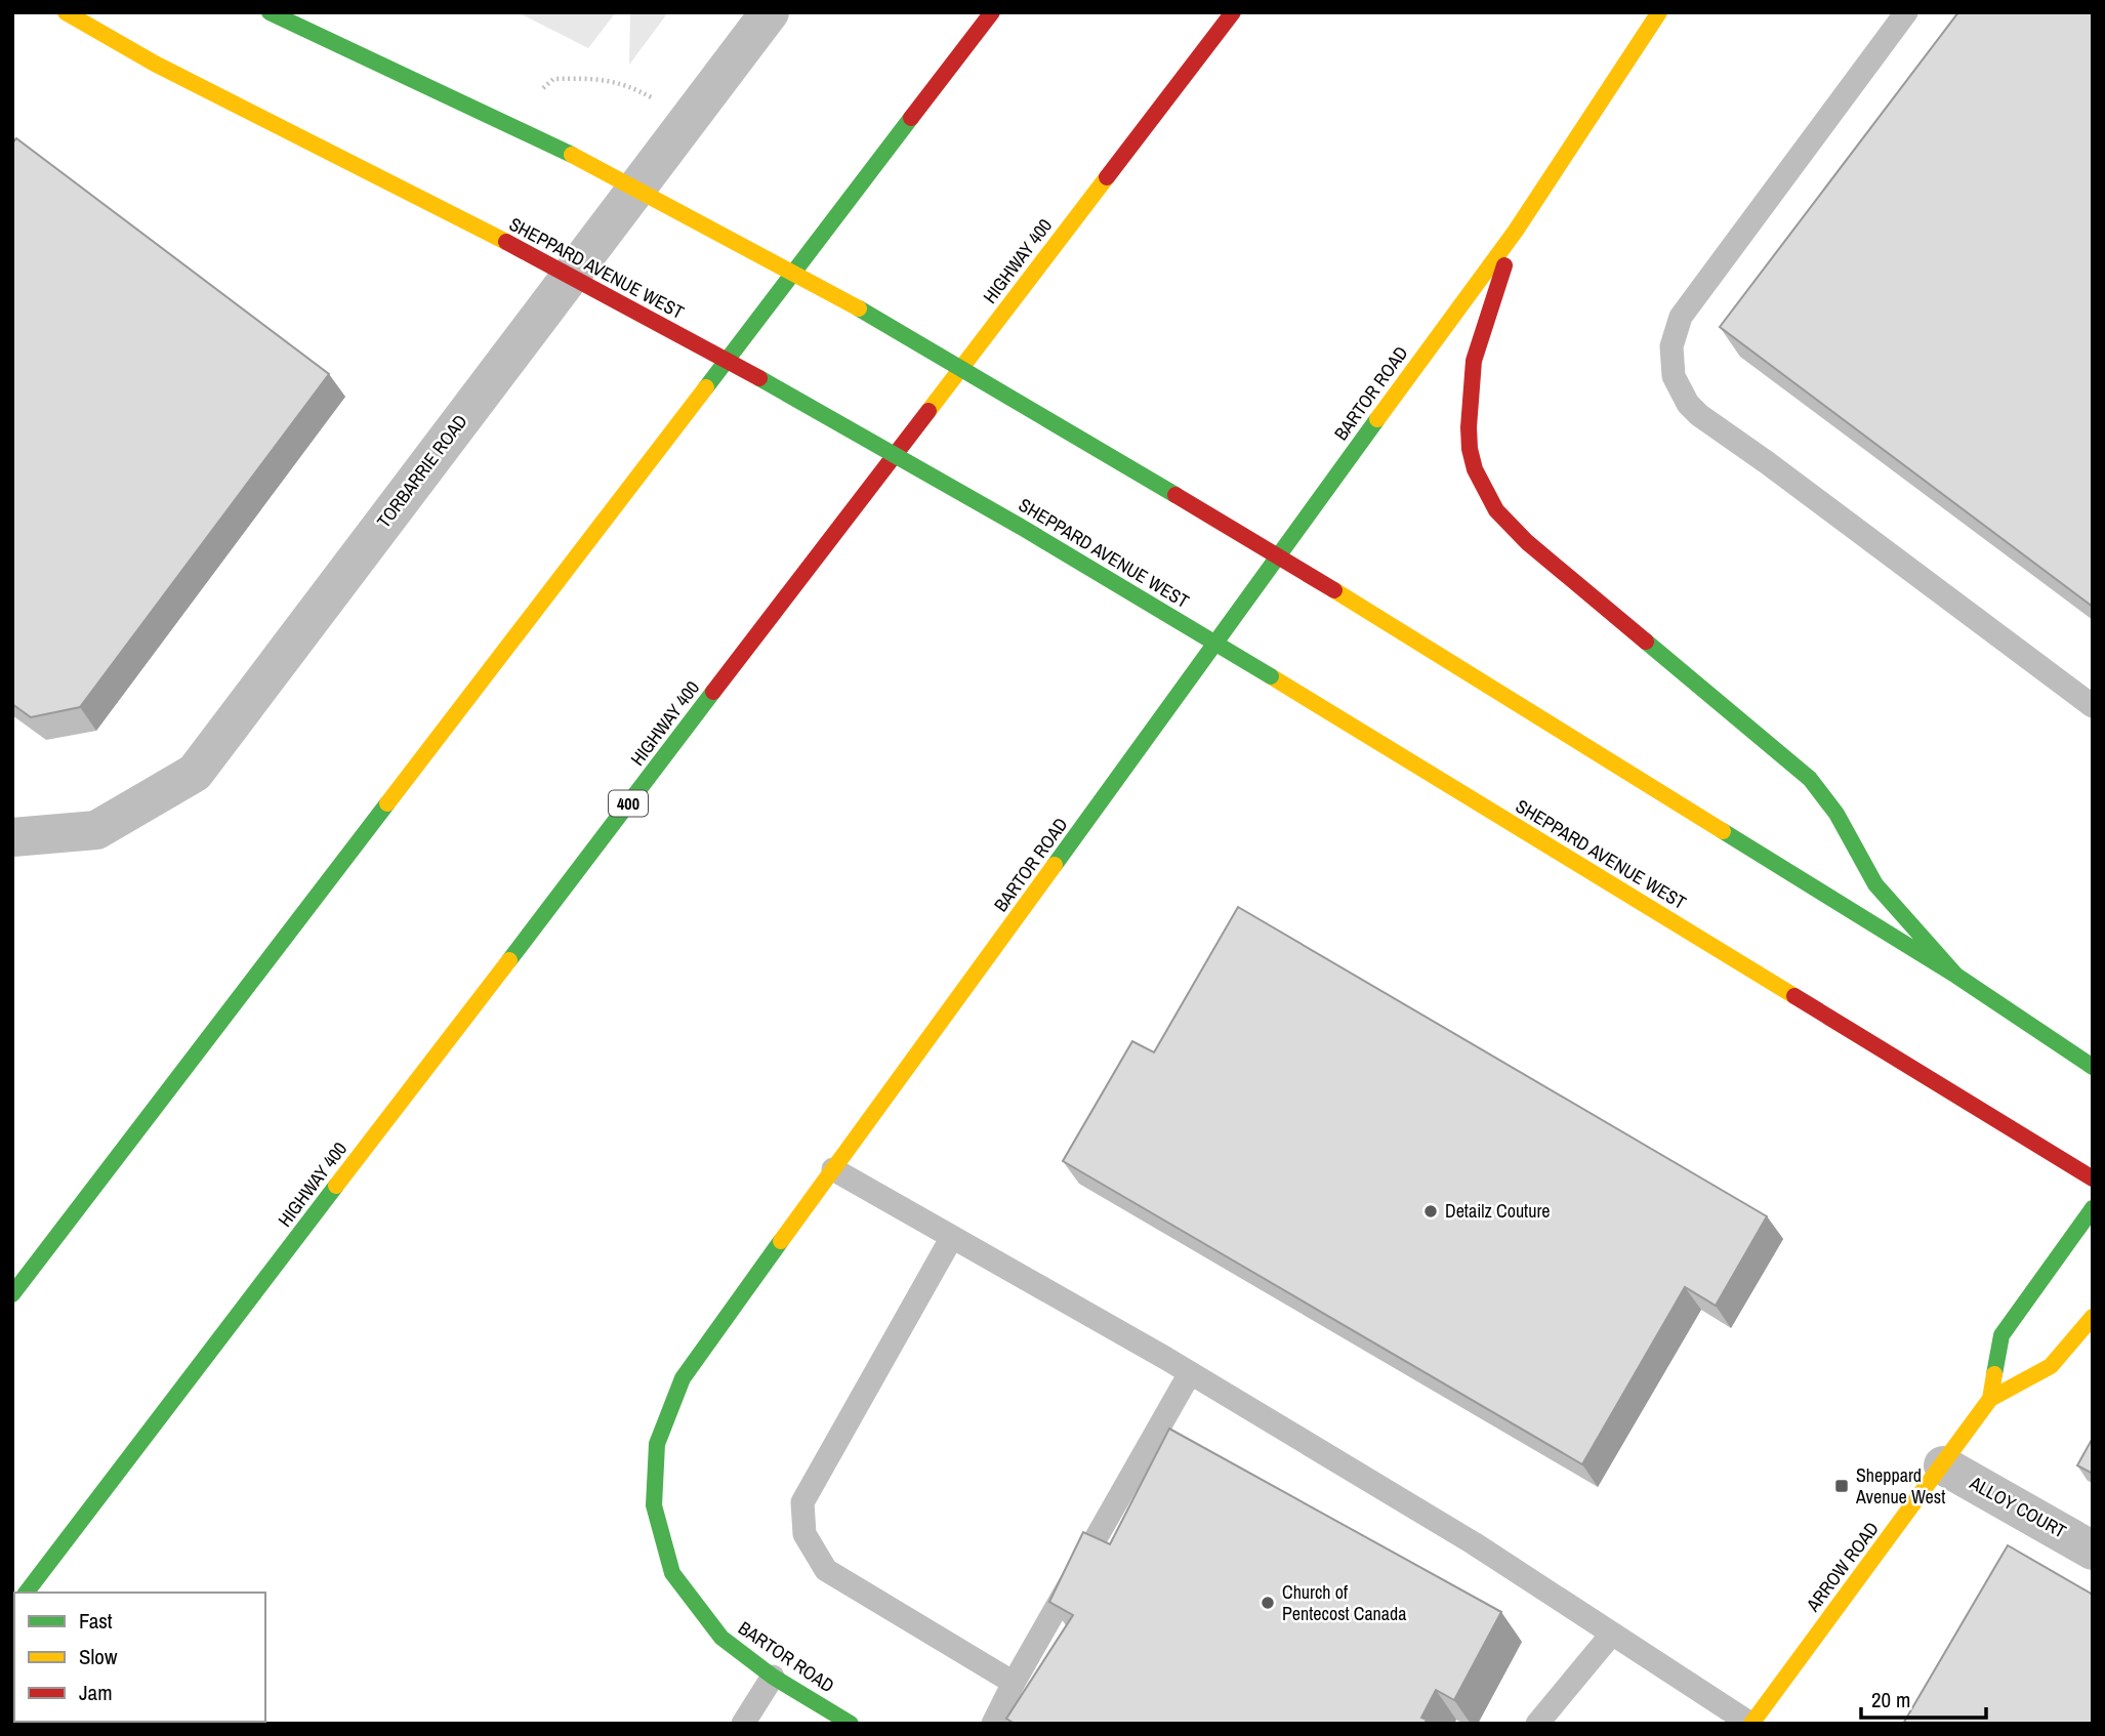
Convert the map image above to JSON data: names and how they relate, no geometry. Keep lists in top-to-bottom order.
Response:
{
  "streets": {
    "main road": [
      "HIGHWAY 400",
      "SHEPPARD AVENUE WEST",
      "BARTOR ROAD",
      "400",
      "ARROW ROAD"
    ],
    "street": ["TORBARRIE ROAD", "ALLOY COURT"]
  },
  "crossings": [
    ["ALLOY COURT", "ARROW ROAD"]
  ],
  "places": {
    "other": ["Detailz Couture", "Church of Pentecost Canada"],
    "transit": ["Sheppard Avenue West"]
  },
  "legend": ["Fast", "Slow", "Jam"],
  "scale_bar": "20 m"
}
